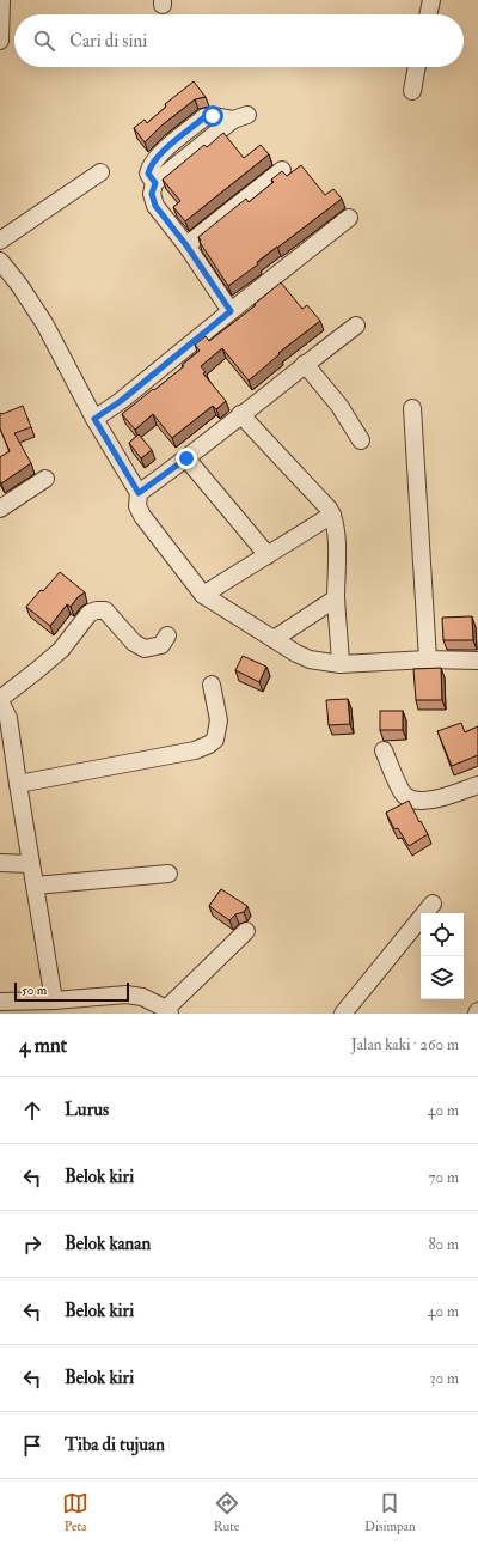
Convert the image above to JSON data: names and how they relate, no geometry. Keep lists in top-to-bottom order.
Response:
{
  "scale_bar": "50 m",
  "page": {
    "search": "Cari di sini",
    "scale": "50 m",
    "heading": ["4 mnt", "Jalan kaki · 260 m"],
    "list": [
      ["Lurus", "40 m"],
      ["Belok kiri", "70 m"],
      ["Belok kanan", "80 m"],
      ["Belok kiri", "40 m"],
      ["Belok kiri", "30 m"],
      "Tiba di tujuan"
    ],
    "nav": ["Peta", "Rute", "Disimpan"]
  }
}
